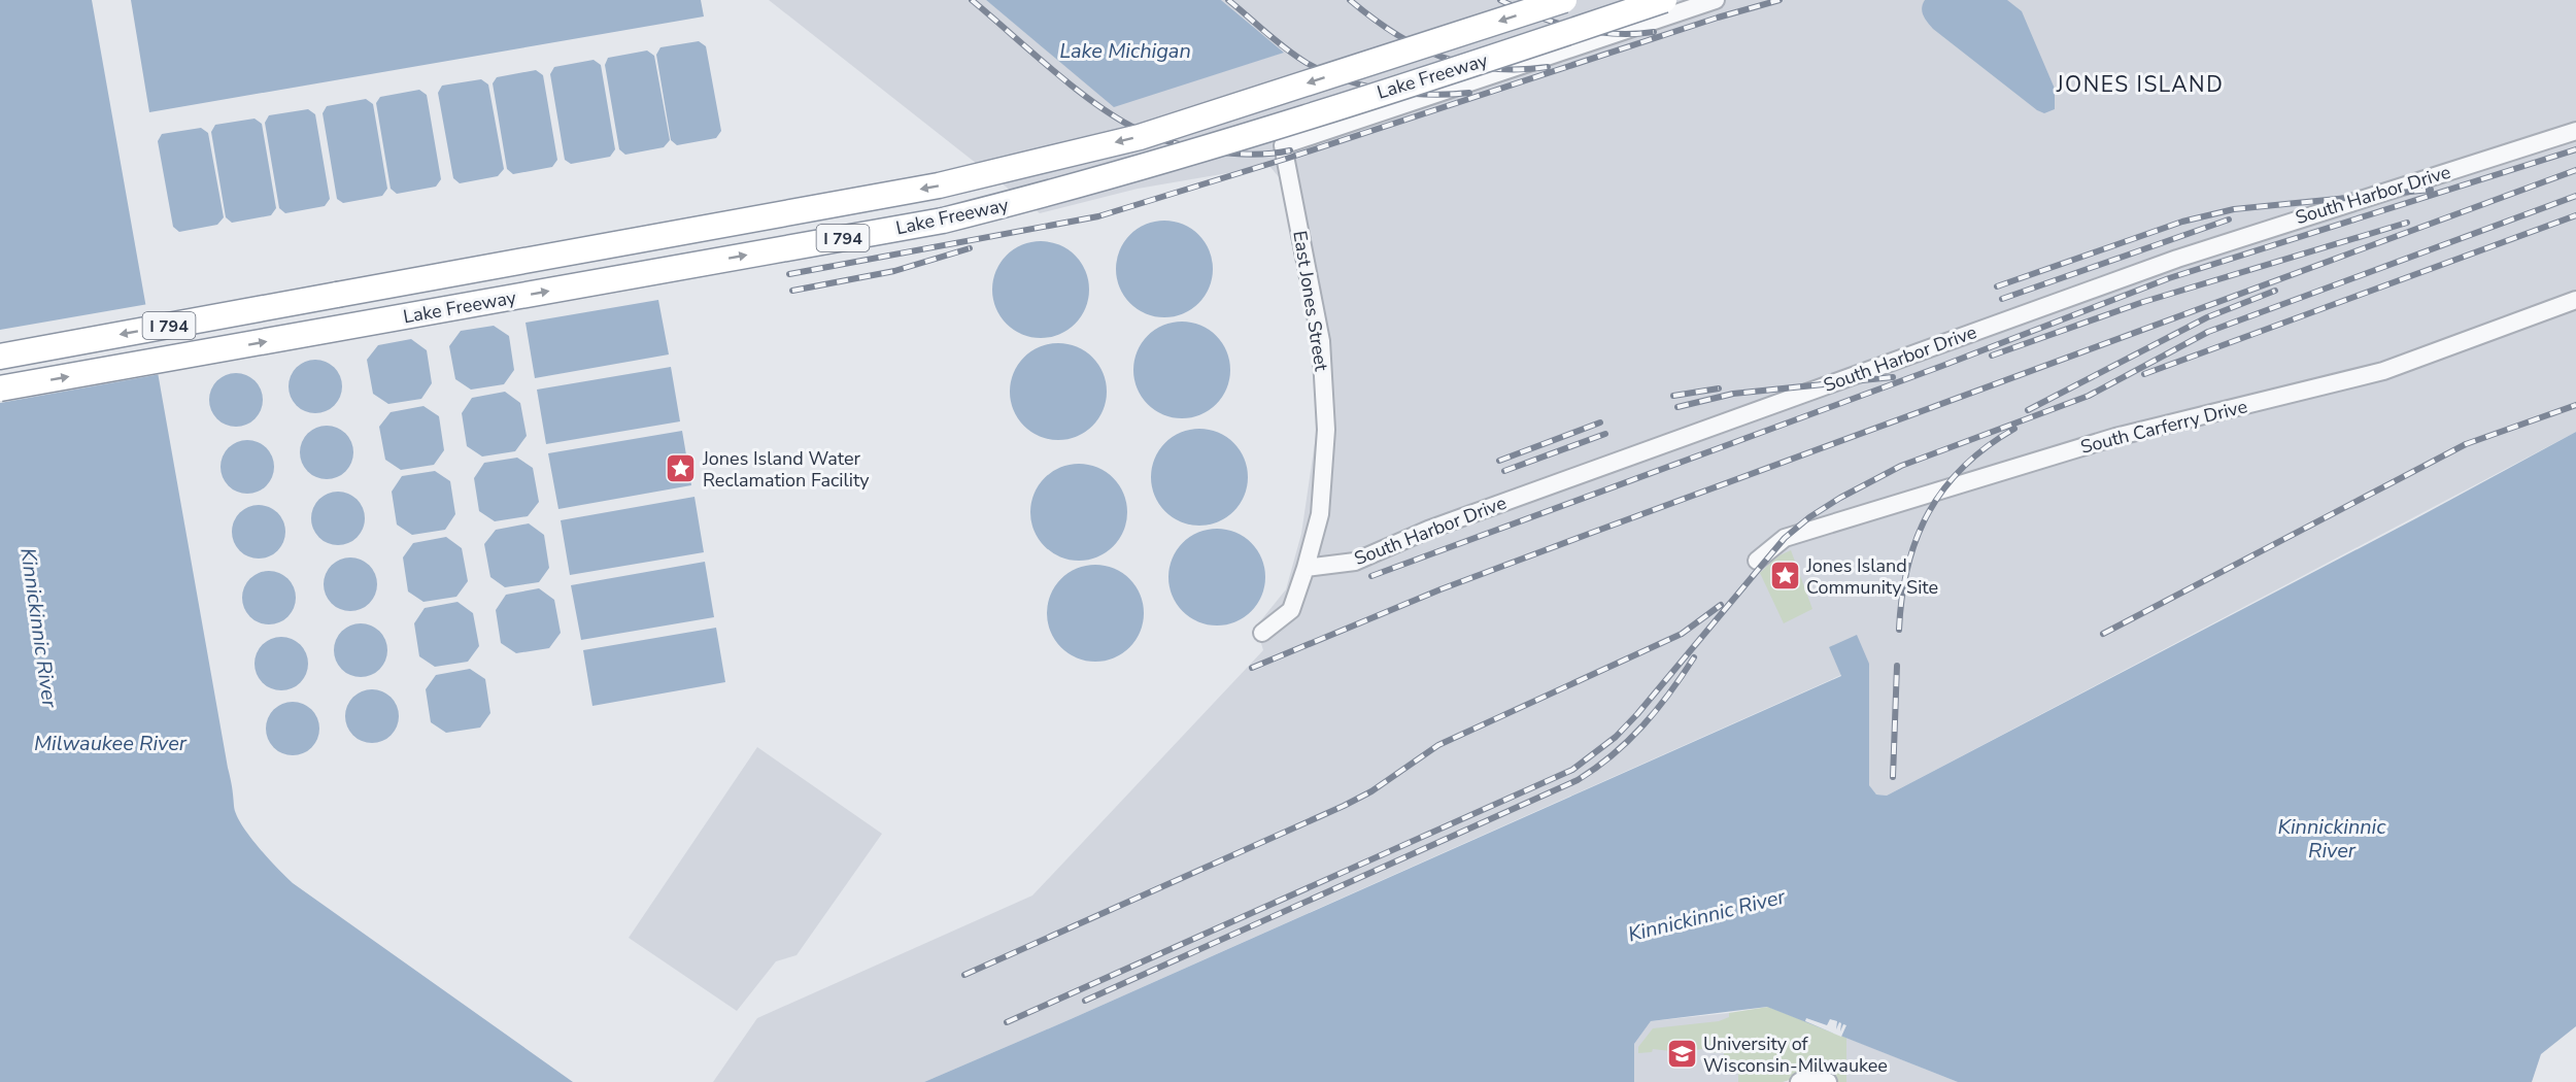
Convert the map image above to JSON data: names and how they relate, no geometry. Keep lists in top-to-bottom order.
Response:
{
  "streets": {
    "highway": ["Lake Freeway", "I 794"],
    "street": ["South Harbor Drive", "East Jones Street", "South Carferry Drive"]
  },
  "crossings": [
    ["South Harbor Drive", "East Jones Street"]
  ],
  "districts": ["JONES ISLAND"],
  "water": ["Lake Michigan", "Kinnickinnic River", "Milwaukee River"],
  "places": {
    "place": ["Jones Island Water Reclamation Facility", "Jones Island Community Site"],
    "school or university": ["University of Wisconsin-Milwaukee"]
  }
}
